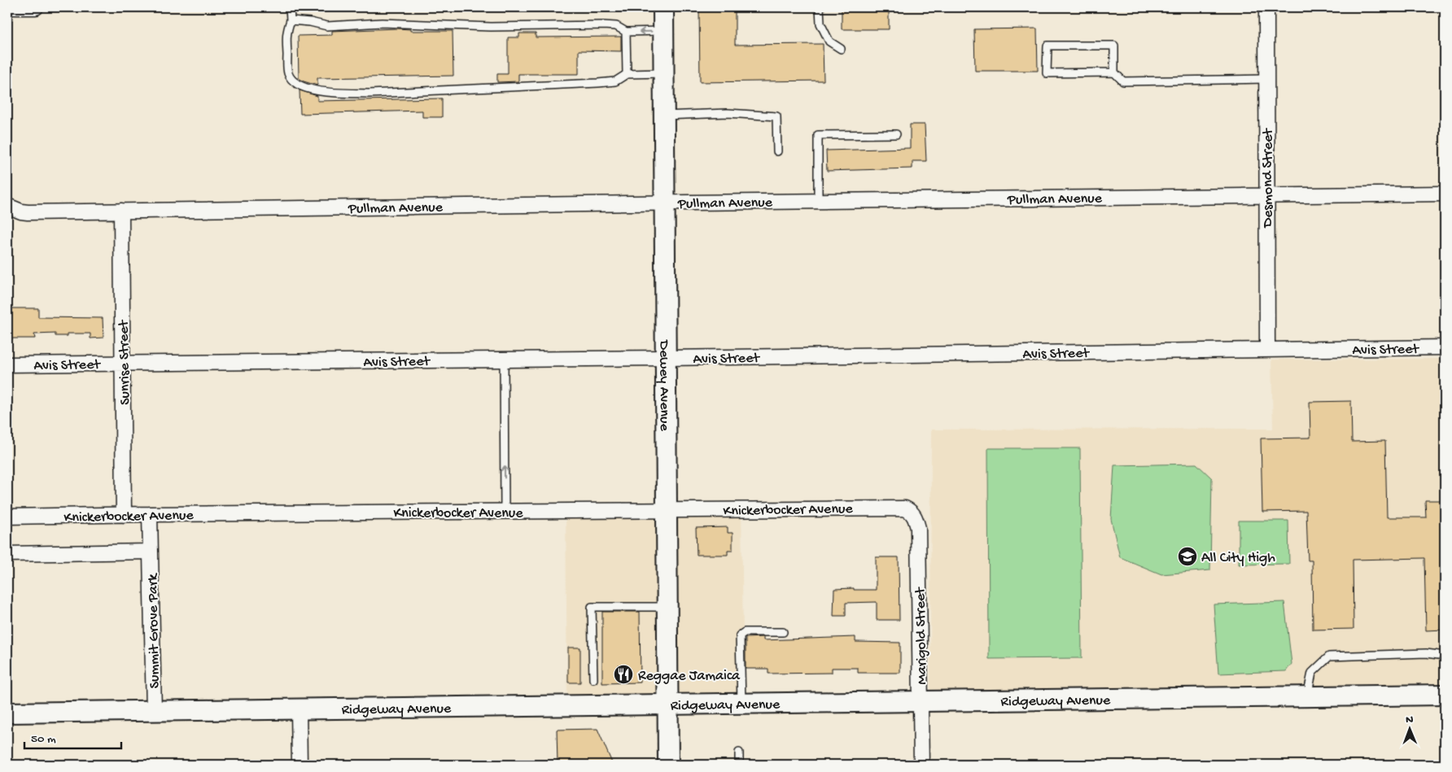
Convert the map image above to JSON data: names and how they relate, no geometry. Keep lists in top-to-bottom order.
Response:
{
  "streets": {
    "street": [
      "Desmond Street",
      "Pullman Avenue",
      "Avis Street",
      "Sunrise Street",
      "Dewey Avenue",
      "Knickerbocker Avenue",
      "Summit Grove Park",
      "Marigold Street",
      "Ridgeway Avenue"
    ]
  },
  "crossings": [
    ["Desmond Street", "Pullman Avenue"],
    ["Desmond Street", "Avis Street"],
    ["Pullman Avenue", "Sunrise Street"],
    ["Pullman Avenue", "Dewey Avenue"],
    ["Avis Street", "Sunrise Street"],
    ["Avis Street", "Dewey Avenue"],
    ["Sunrise Street", "Knickerbocker Avenue"],
    ["Dewey Avenue", "Knickerbocker Avenue"],
    ["Dewey Avenue", "Ridgeway Avenue"],
    ["Knickerbocker Avenue", "Summit Grove Park"],
    ["Knickerbocker Avenue", "Marigold Street"],
    ["Summit Grove Park", "Ridgeway Avenue"],
    ["Marigold Street", "Ridgeway Avenue"]
  ],
  "places": {
    "school or university": ["All City High"],
    "restaurant": ["Reggae Jamaica"]
  },
  "scale_bar": "50 m",
  "north": "top"
}
